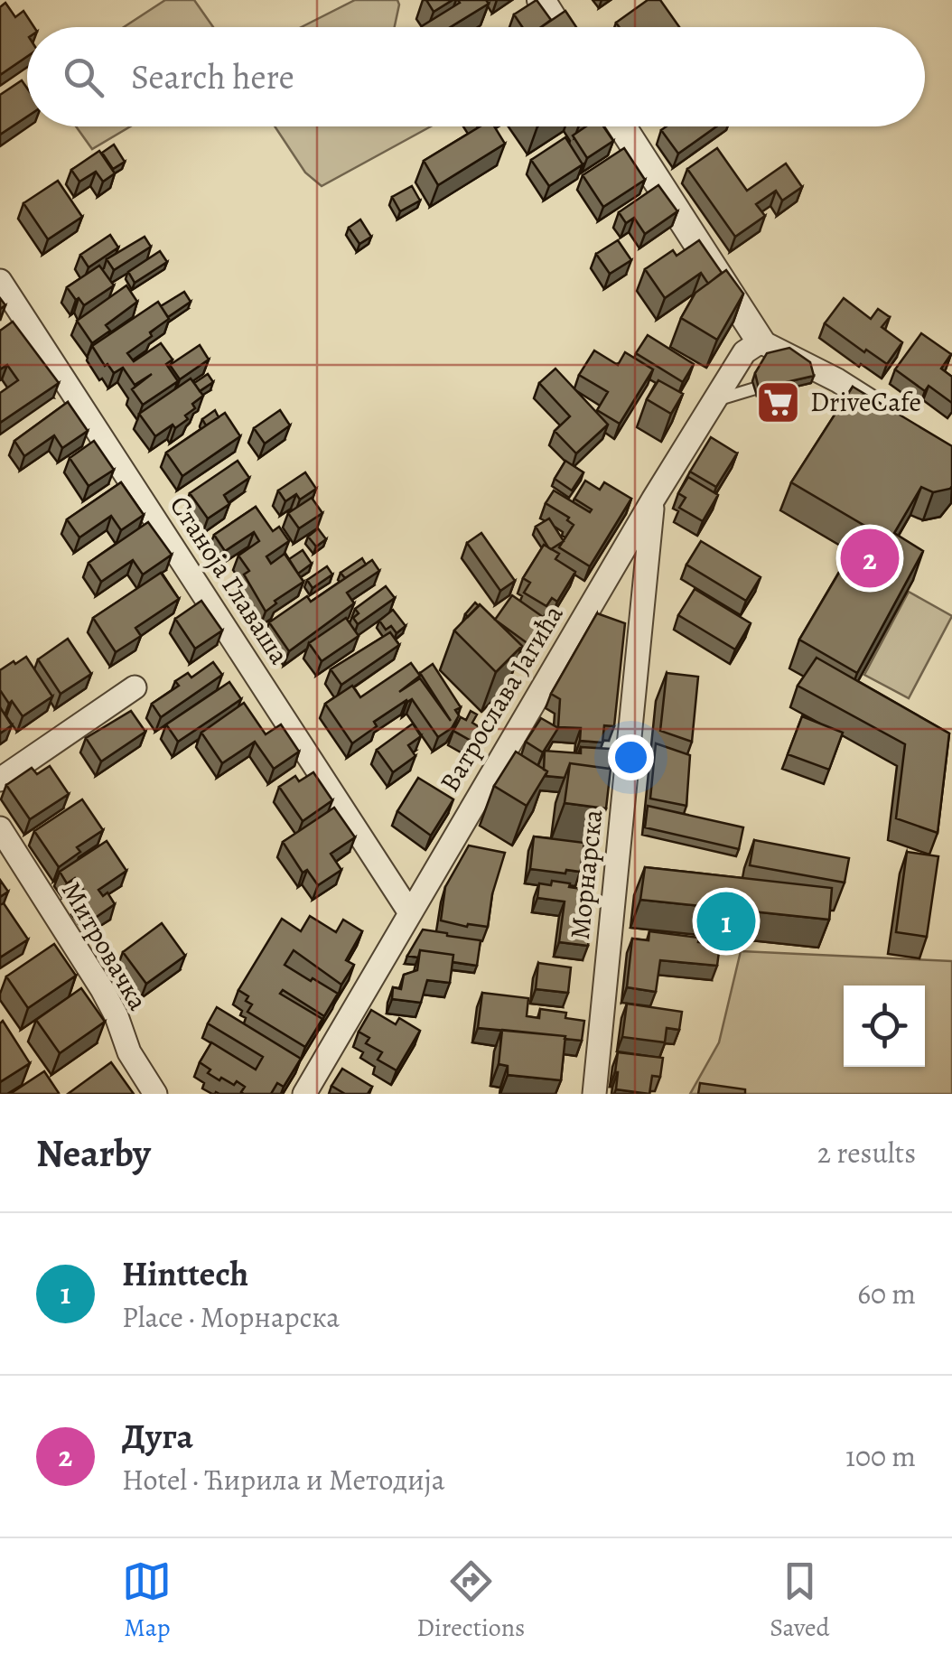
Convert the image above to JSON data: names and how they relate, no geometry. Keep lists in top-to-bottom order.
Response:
{
  "streets": {
    "street": [
      "Станоја Главаша",
      "Ватрослава Јагића",
      "Морнарска",
      "Митровачка"
    ]
  },
  "crossings": [
    ["Станоја Главаша", "Ватрослава Јагића"],
    ["Ватрослава Јагића", "Морнарска"]
  ],
  "places": {
    "supermarket": ["DriveCafe"]
  },
  "page": {
    "search": "Search here",
    "pins": ["2", "1"],
    "heading": ["Nearby", "2 results"],
    "list": [
      {
        "mark": "1",
        "name": "Hinttech",
        "note": "Place · Морнарска",
        "value": "60 m"
      },
      {
        "mark": "2",
        "name": "Дуга",
        "note": "Hotel · Ћирила и Методија",
        "value": "100 m"
      }
    ],
    "nav": ["Map", "Directions", "Saved"]
  }
}
